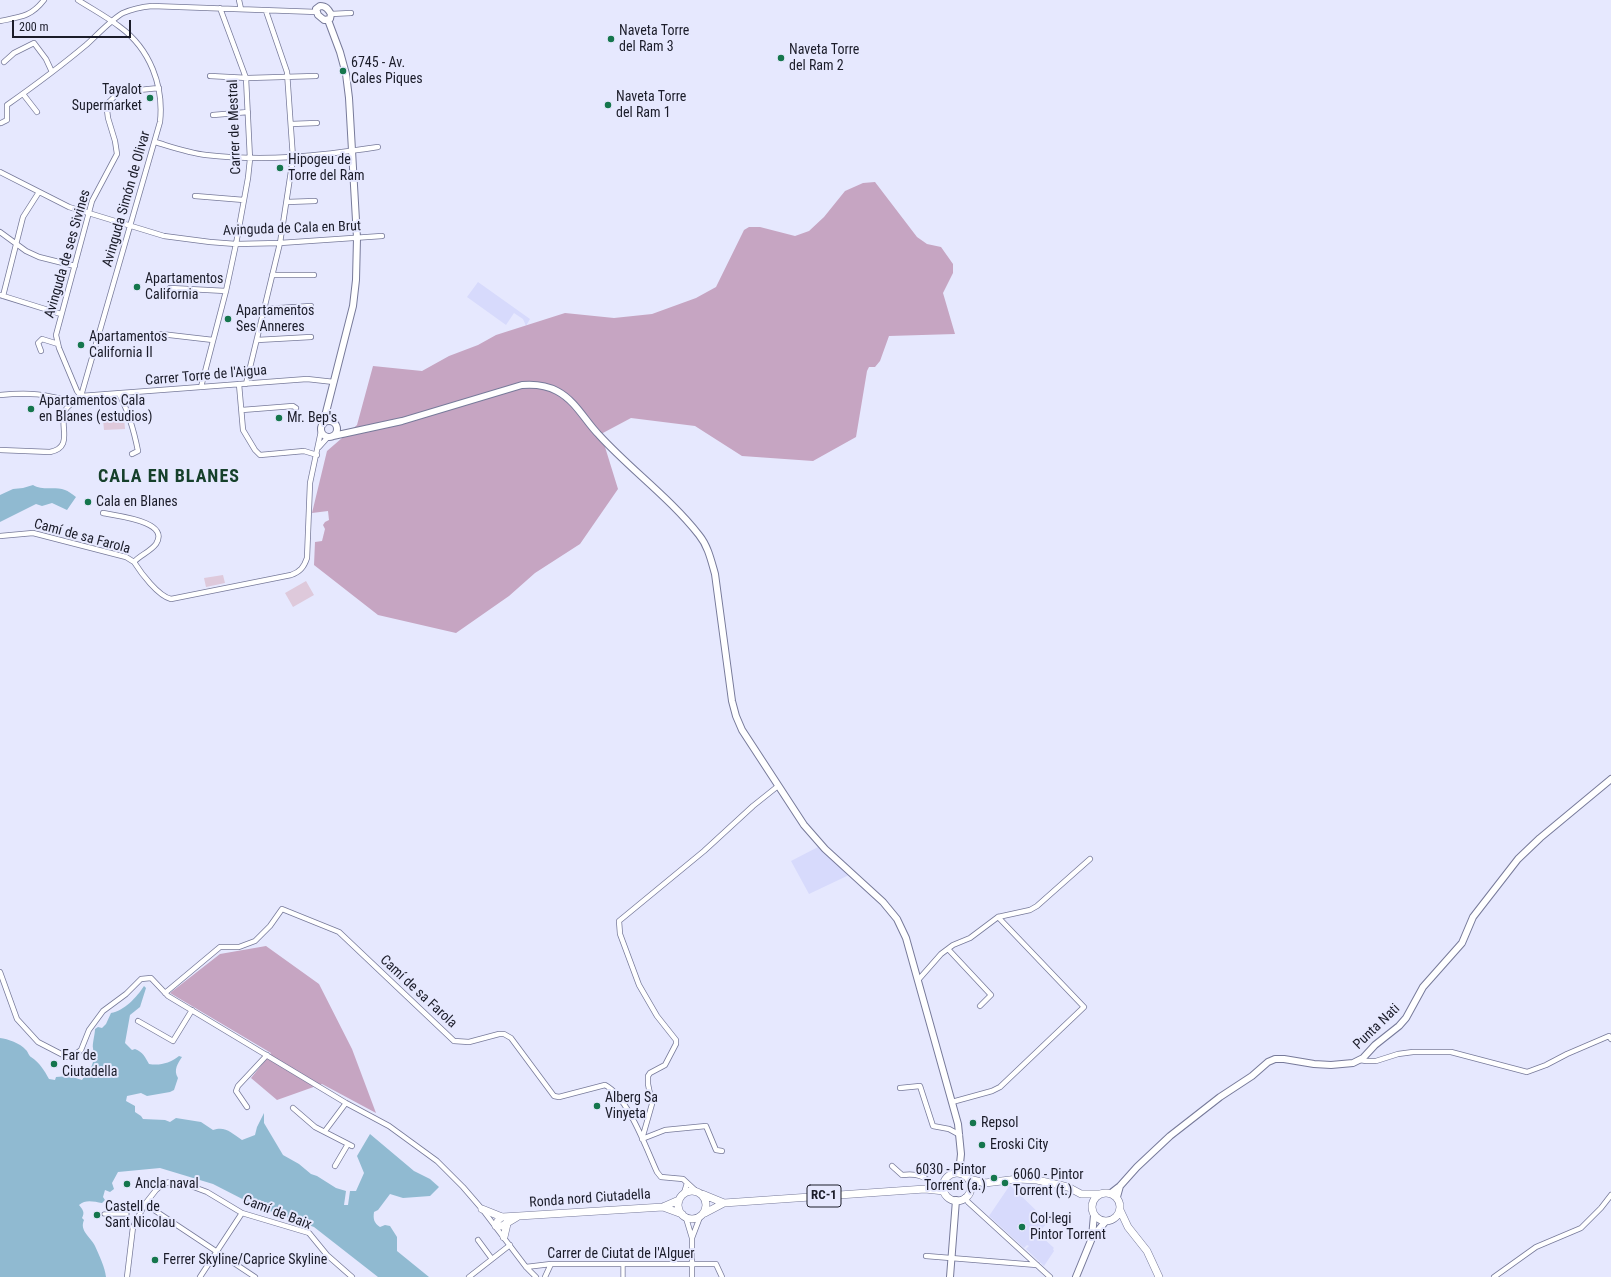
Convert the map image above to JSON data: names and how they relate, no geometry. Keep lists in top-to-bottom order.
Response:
{
  "streets": {
    "main road": ["RC-1", "Ronda nord Ciutadella"],
    "street": [
      "Carrer de Mestral",
      "Avinguda Simón de Olivar",
      "Avinguda de Cala en Brut",
      "Avinguda de ses Sivines",
      "Carrer Torre de l'Aigua",
      "Camí de sa Farola",
      "Punta Nati",
      "Camí de Baix",
      "Carrer de Ciutat de l'Alguer"
    ]
  },
  "crossings": [
    ["Carrer de Mestral", "Avinguda de Cala en Brut"],
    ["Carrer de Mestral", "Carrer Torre de l'Aigua"],
    ["Avinguda Simón de Olivar", "Avinguda de Cala en Brut"],
    ["Avinguda Simón de Olivar", "Avinguda de ses Sivines"],
    ["Avinguda Simón de Olivar", "Carrer Torre de l'Aigua"],
    ["Avinguda de Cala en Brut", "Avinguda de ses Sivines"],
    ["Avinguda de ses Sivines", "Carrer Torre de l'Aigua"],
    ["RC-1", "Ronda nord Ciutadella"]
  ],
  "districts": ["CALA EN BLANES"],
  "places": [
    "Naveta Torre del Ram 3",
    "Naveta Torre del Ram 2",
    "6745 - Av. Cales Piques",
    "Tayalot Supermarket",
    "Naveta Torre del Ram 1",
    "Hipogeu de Torre del Ram",
    "Apartamentos California",
    "Apartamentos Ses Anneres",
    "Apartamentos California II",
    "Apartamentos Cala en Blanes (estudios)",
    "Mr. Bep's",
    "Cala en Blanes",
    "Far de Ciutadella",
    "Alberg Sa Vinyeta",
    "Repsol",
    "Eroski City",
    "6030 - Pintor Torrent (a.)",
    "6060 - Pintor Torrent (t.)",
    "Ancla naval",
    "Castell de Sant Nicolau",
    "Col·legi Pintor Torrent",
    "Ferrer Skyline/Caprice Skyline"
  ],
  "scale_bar": "200 m"
}
